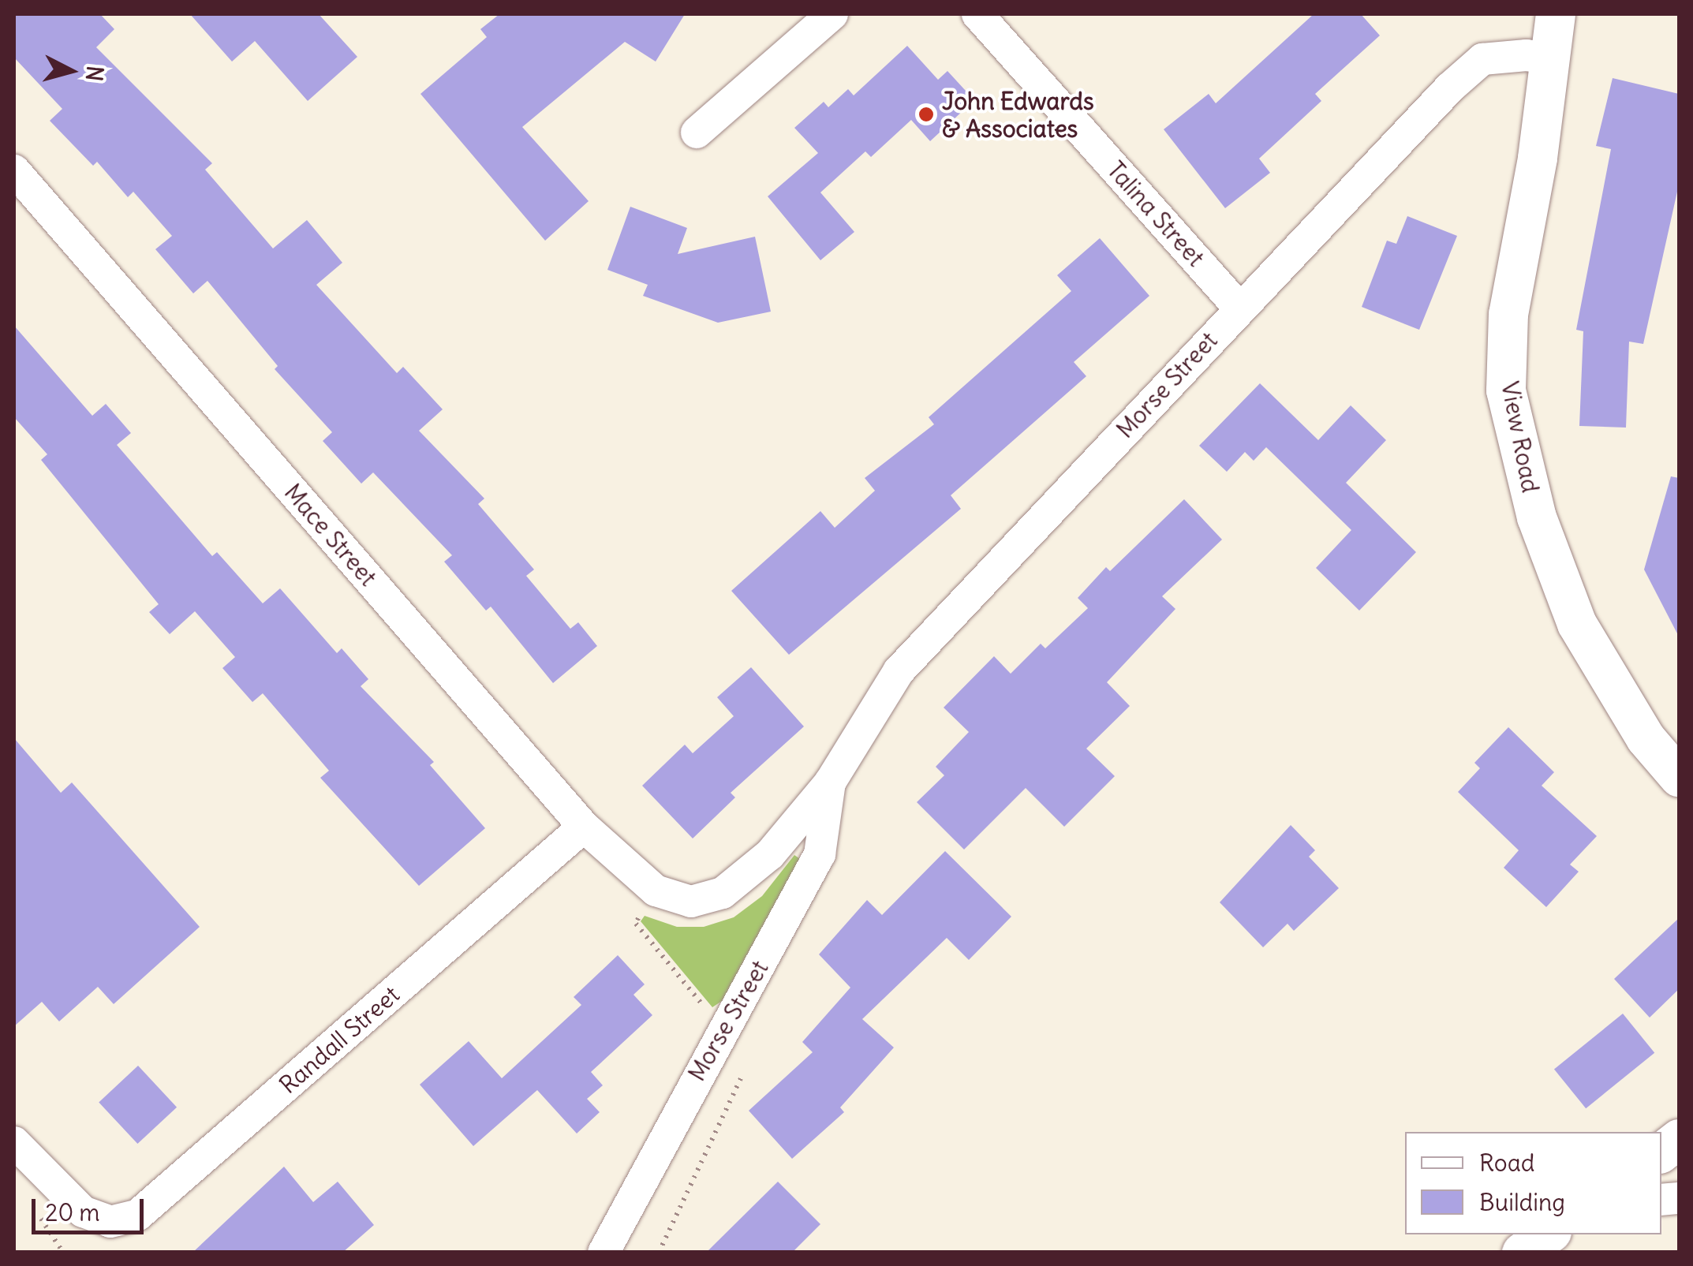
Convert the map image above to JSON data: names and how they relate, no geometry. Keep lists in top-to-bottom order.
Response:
{
  "streets": {
    "street": [
      "Talina Street",
      "Morse Street",
      "View Road",
      "Mace Street",
      "Randall Street"
    ]
  },
  "crossings": [
    ["Talina Street", "Morse Street"],
    ["Morse Street", "View Road"],
    ["Morse Street", "Mace Street"],
    ["Mace Street", "Randall Street"]
  ],
  "places": ["John Edwards & Associates"],
  "legend": ["Road", "Building"],
  "scale_bar": "20 m",
  "north": "right"
}
